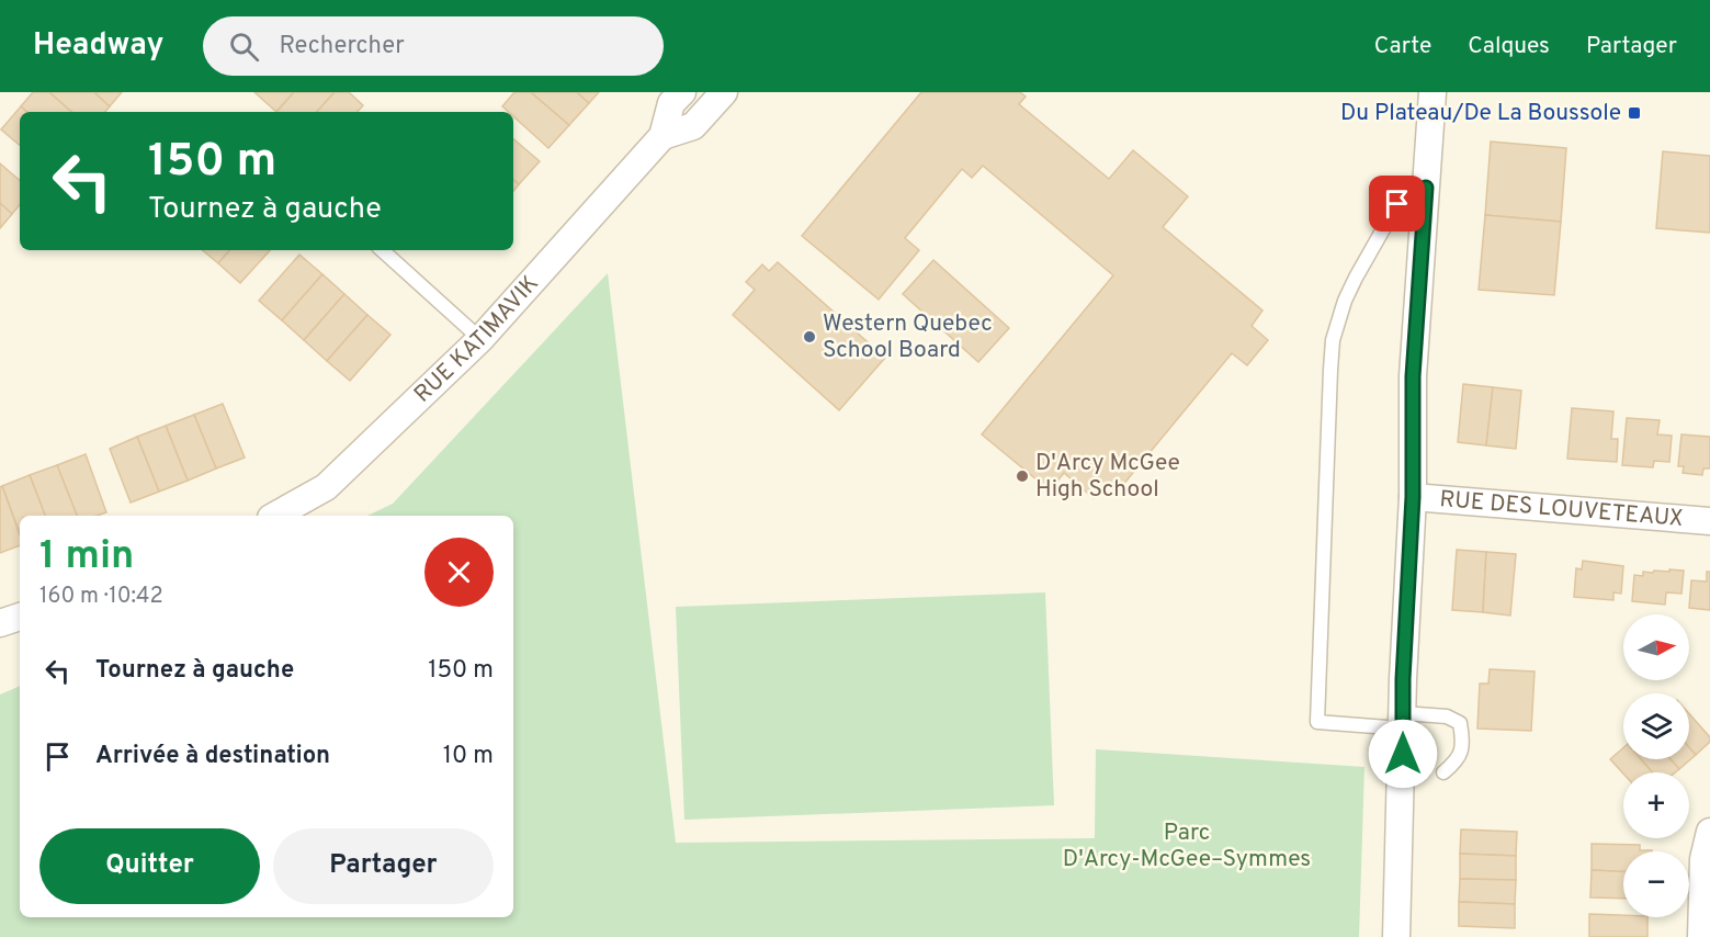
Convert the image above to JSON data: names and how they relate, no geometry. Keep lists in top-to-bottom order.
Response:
{
  "streets": {
    "street": ["RUE KATIMAVIK", "RUE DES LOUVETEAUX"]
  },
  "parks": ["Parc D'Arcy-McGee–Symmes"],
  "places": {
    "transit": ["Du Plateau/De La Boussole"],
    "other": ["Western Quebec School Board", "D'Arcy McGee High School"]
  },
  "north": "right",
  "page": {
    "header": "Headway",
    "search": "Rechercher",
    "nav": ["Carte", "Calques", "Partager"],
    "turn": ["150 m", "Tournez à gauche"],
    "heading": ["1 min", "160 m · 10:42"],
    "map_buttons": ["+", "−"],
    "list": [
      {
        "name": "Tournez à gauche",
        "value": "150 m"
      },
      {
        "name": "Arrivée à destination",
        "value": "10 m"
      }
    ],
    "buttons": ["Quitter", "Partager"]
  }
}
